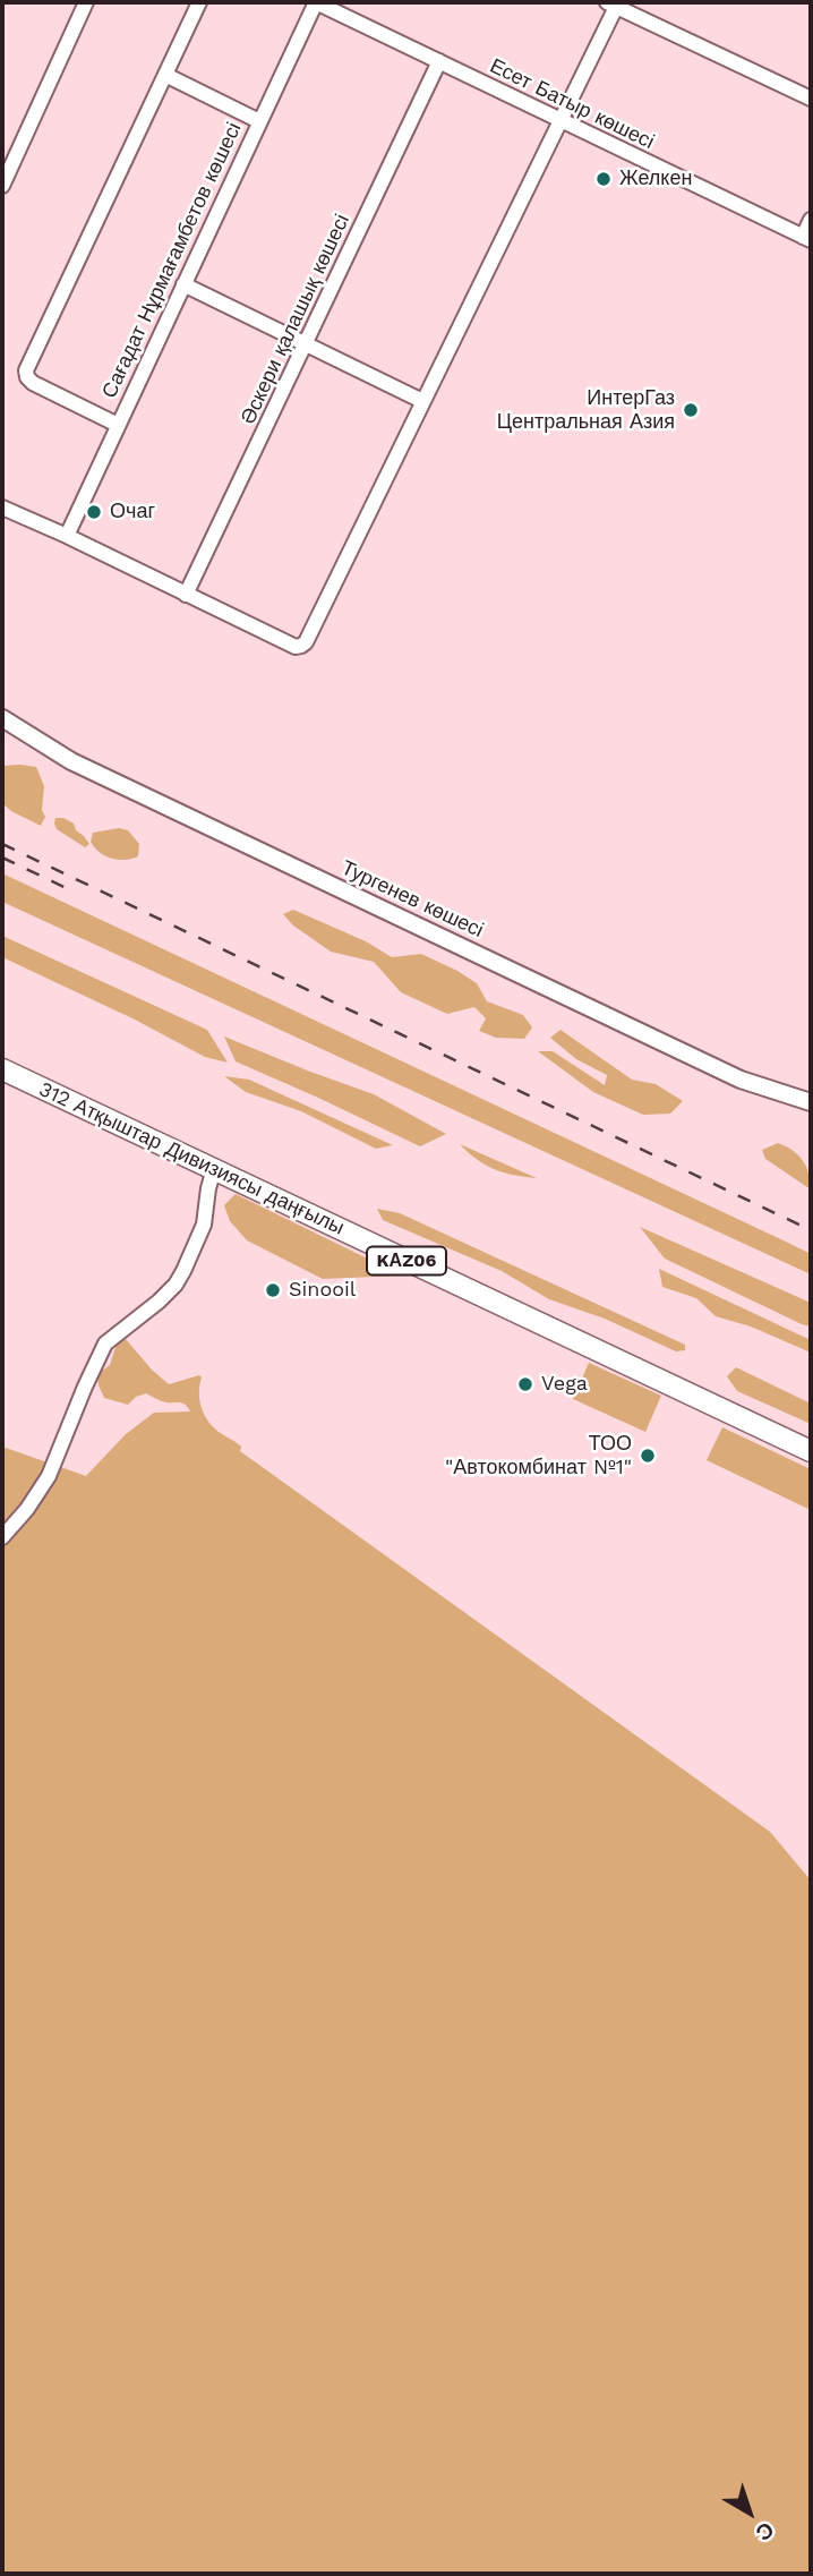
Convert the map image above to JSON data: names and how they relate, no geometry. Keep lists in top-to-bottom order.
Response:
{
  "streets": {
    "highway": ["312 Атқыштар Дивизиясы даңғылы", "KАZ06"],
    "main road": ["Тургенев көшесі"],
    "street": ["Есет Батыр көшесі", "Сағадат Нұрмағамбетов көшесі", "Әскери қалашық көшесі"]
  },
  "crossings": [
    ["Есет Батыр көшесі", "Сағадат Нұрмағамбетов көшесі"],
    ["Есет Батыр көшесі", "Әскери қалашық көшесі"]
  ],
  "places": [
    "Желкен",
    "ИнтерГаз Центральная Азия",
    "Очаг",
    "Sinooil",
    "Vega",
    "ТОО \"Автокомбинат №1\""
  ],
  "north": "bottom right"
}
